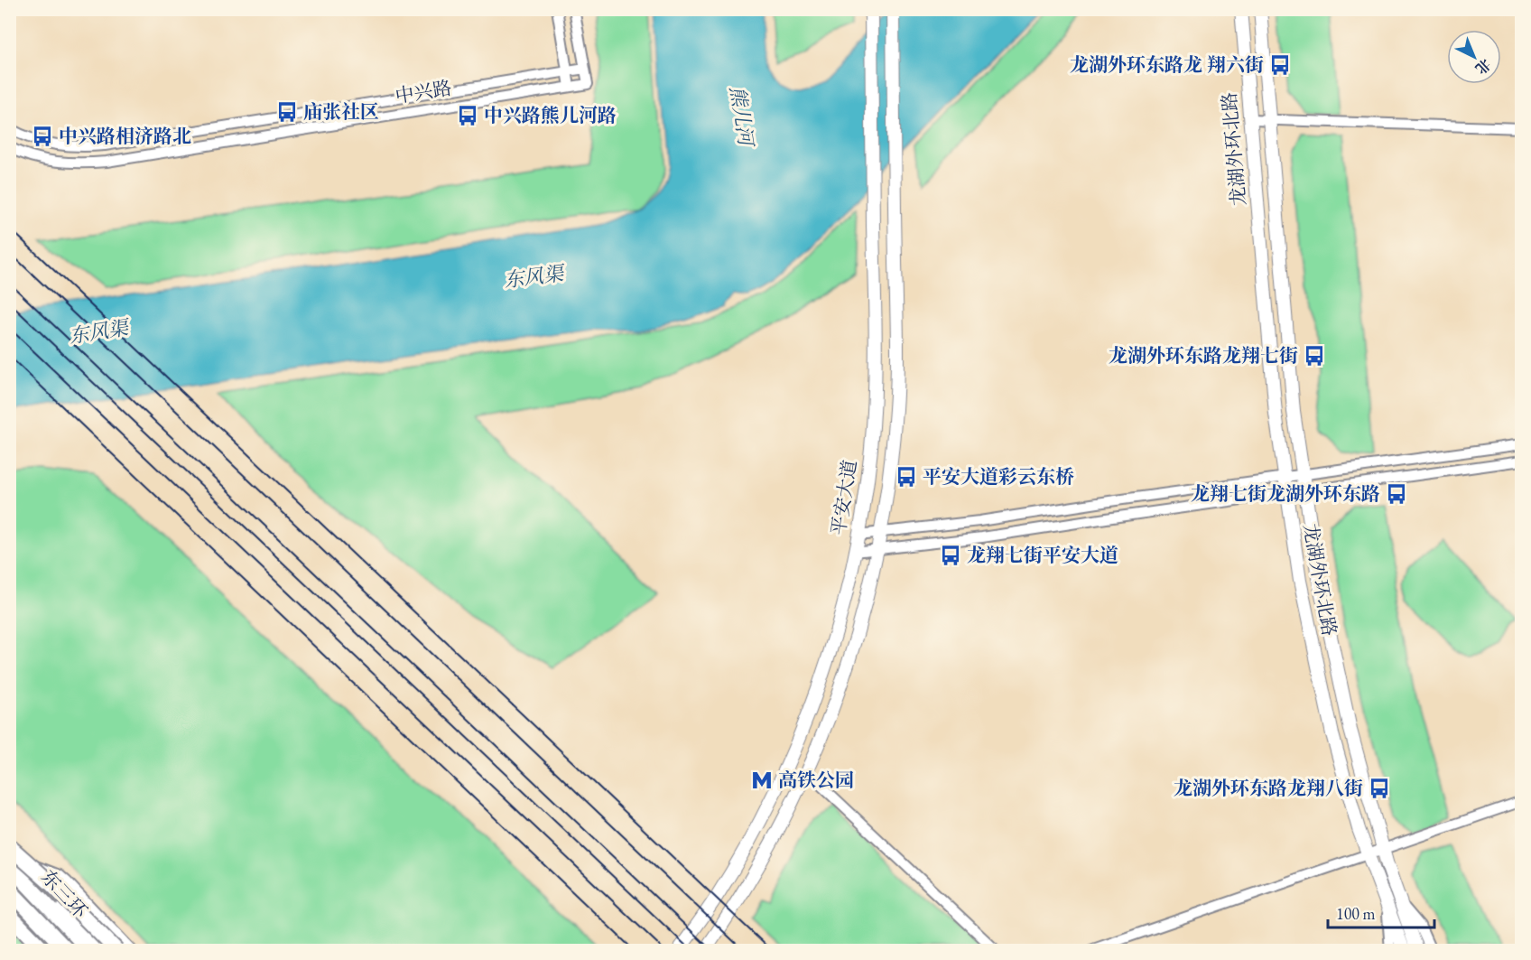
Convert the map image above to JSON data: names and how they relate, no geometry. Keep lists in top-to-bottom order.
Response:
{
  "streets": {
    "highway": ["东三环"],
    "main road": ["龙湖外环北路", "平安大道"],
    "street": ["中兴路"]
  },
  "water": ["熊儿河", "东风渠"],
  "places": {
    "bus stop": [
      "龙湖外环东路龙 翔六街",
      "庙张社区",
      "中兴路熊儿河路",
      "中兴路相济路北",
      "龙湖外环东路龙翔七街",
      "平安大道彩云东桥",
      "龙翔七街龙湖外环东路",
      "龙翔七街平安大道",
      "龙湖外环东路龙翔八街"
    ],
    "metro station": ["高铁公园"]
  },
  "scale_bar": "100 m",
  "north": "bottom right"
}
